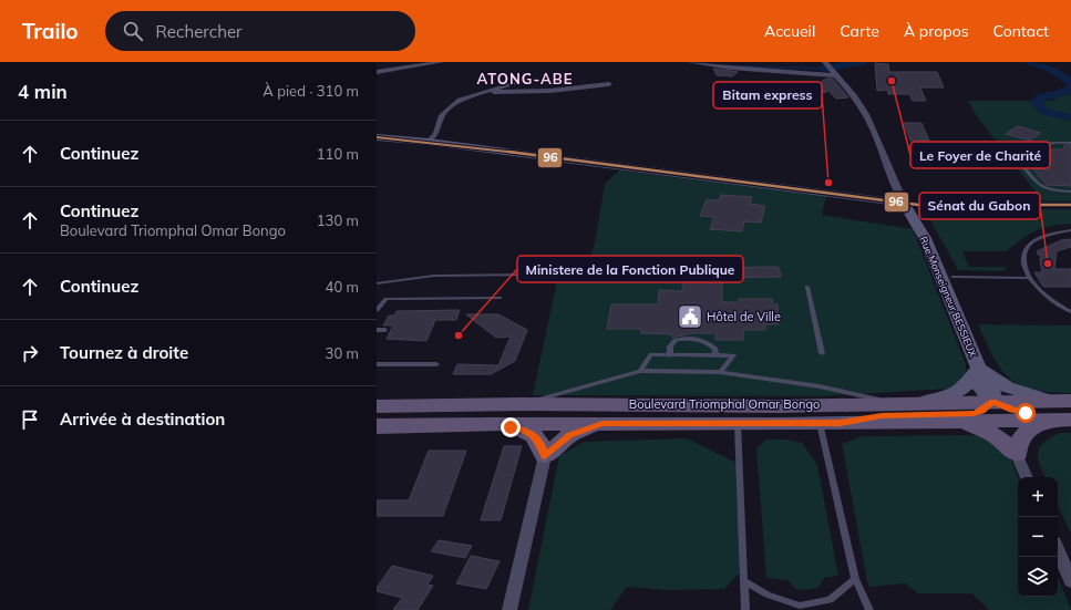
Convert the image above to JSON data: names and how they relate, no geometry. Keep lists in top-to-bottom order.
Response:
{
  "streets": {
    "main road": ["Boulevard Triomphal Omar Bongo"],
    "street": ["Rue Monseigneur BESSIEUX"]
  },
  "crossings": [
    ["Rue Monseigneur BESSIEUX", "Boulevard Triomphal Omar Bongo"]
  ],
  "districts": ["ATONG-ABE"],
  "places": {
    "other": [
      "Le Foyer de Charité",
      "Bitam express",
      "Sénat du Gabon",
      "Ministere de la Fonction Publique"
    ],
    "public building": ["Hôtel de Ville"]
  },
  "lines": ["transit line 96"],
  "page": {
    "header": "Trailo",
    "search": "Rechercher",
    "nav": [
      "Accueil",
      "Carte",
      "À propos",
      "Contact"
    ],
    "heading": ["4 min", "À pied · 310 m"],
    "list": [
      ["Continuez", "110 m"],
      ["Continuez", "Boulevard Triomphal Omar Bongo", "130 m"],
      ["Continuez", "40 m"],
      ["Tournez à droite", "30 m"],
      "Arrivée à destination"
    ],
    "map_buttons": ["+", "−"]
  }
}
